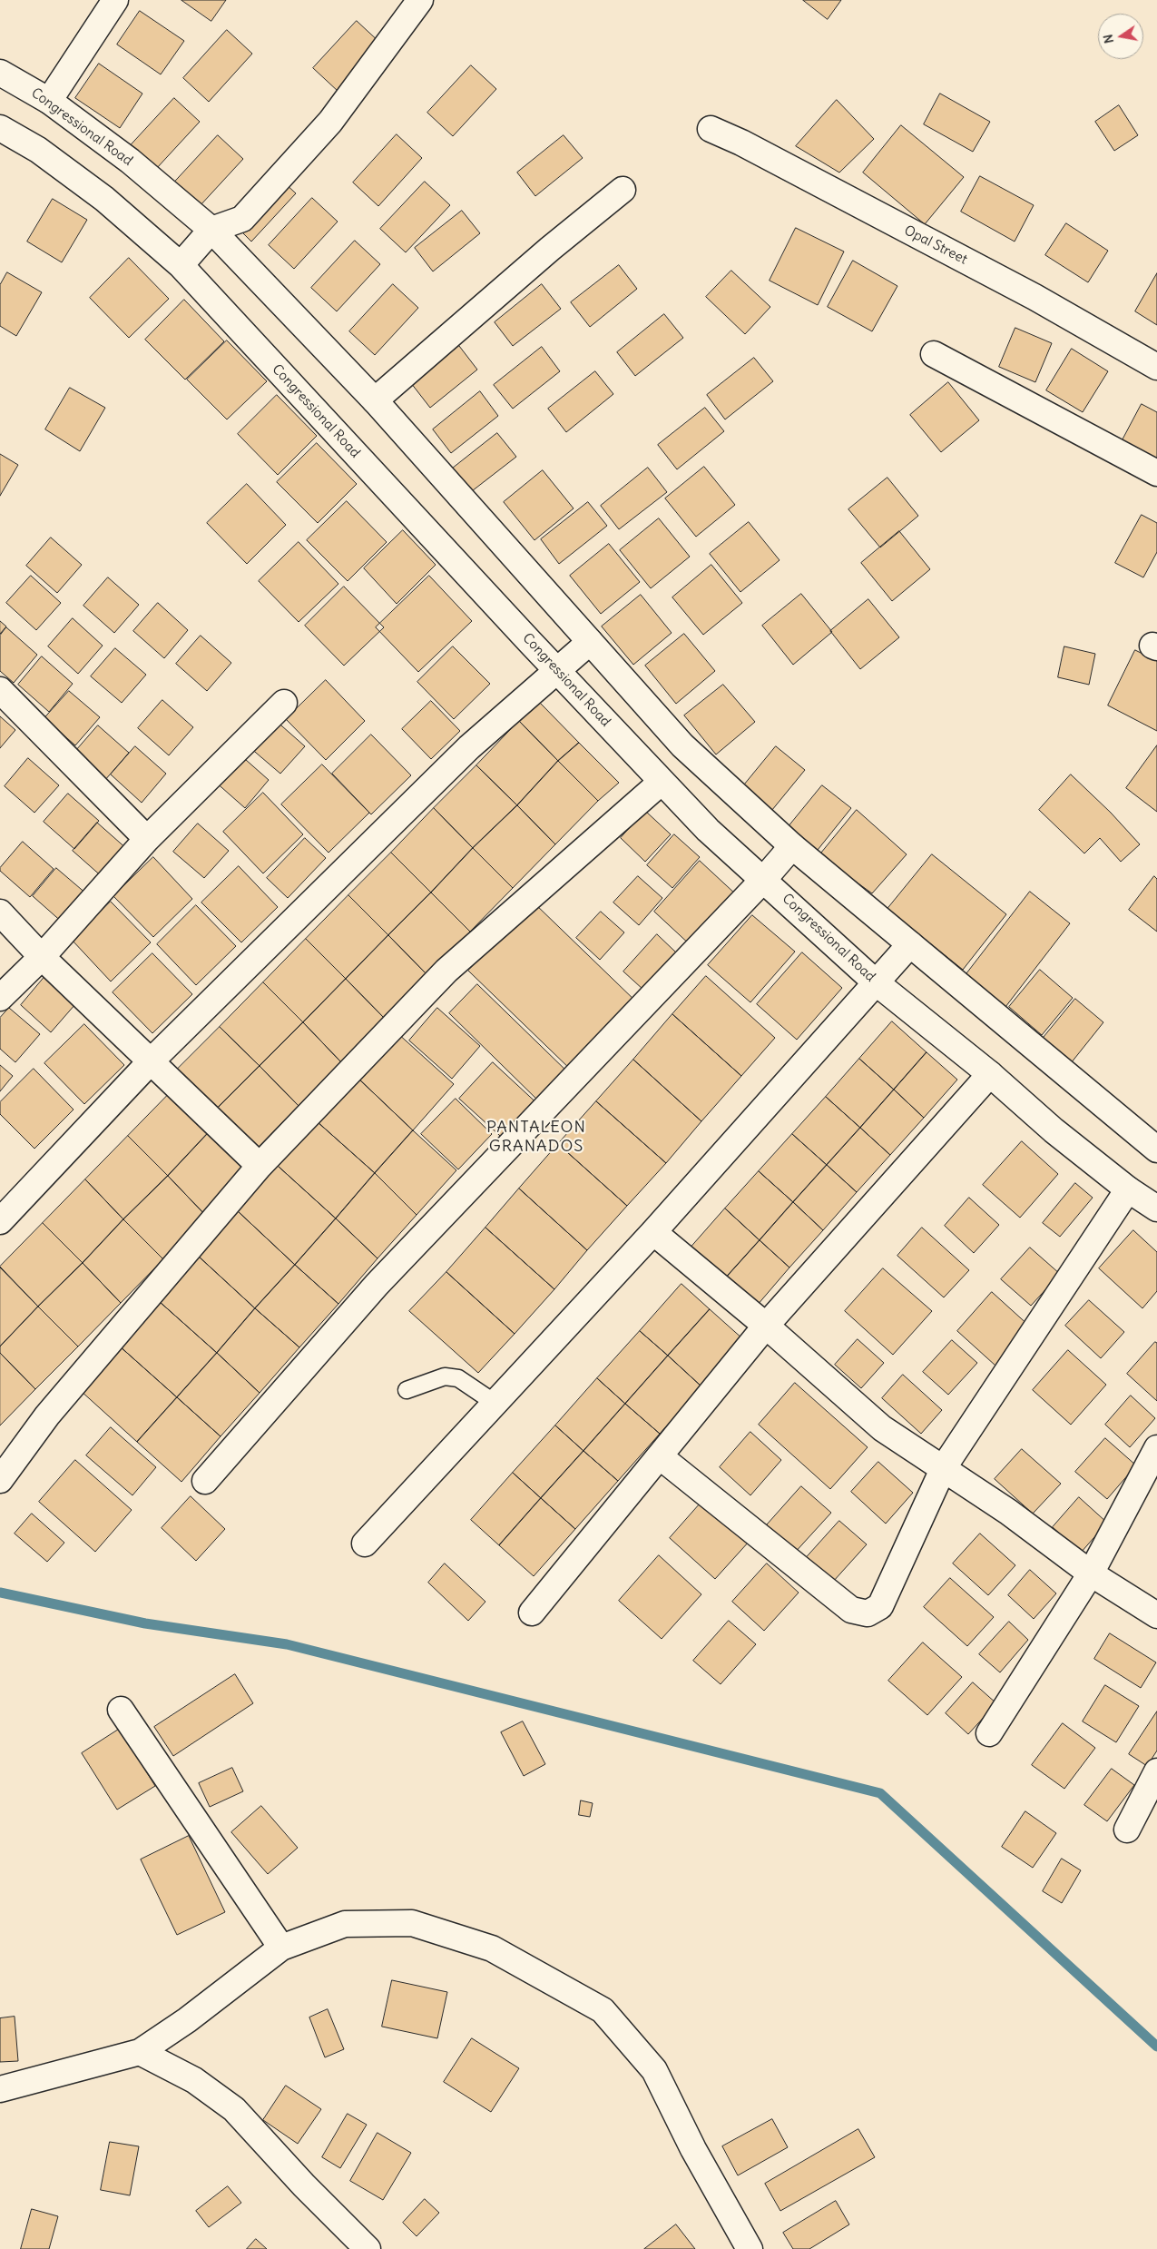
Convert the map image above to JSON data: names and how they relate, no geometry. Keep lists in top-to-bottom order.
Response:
{
  "streets": {
    "street": ["Congressional Road", "Opal Street"]
  },
  "districts": ["PANTALEON GRANADOS"],
  "north": "left"
}
